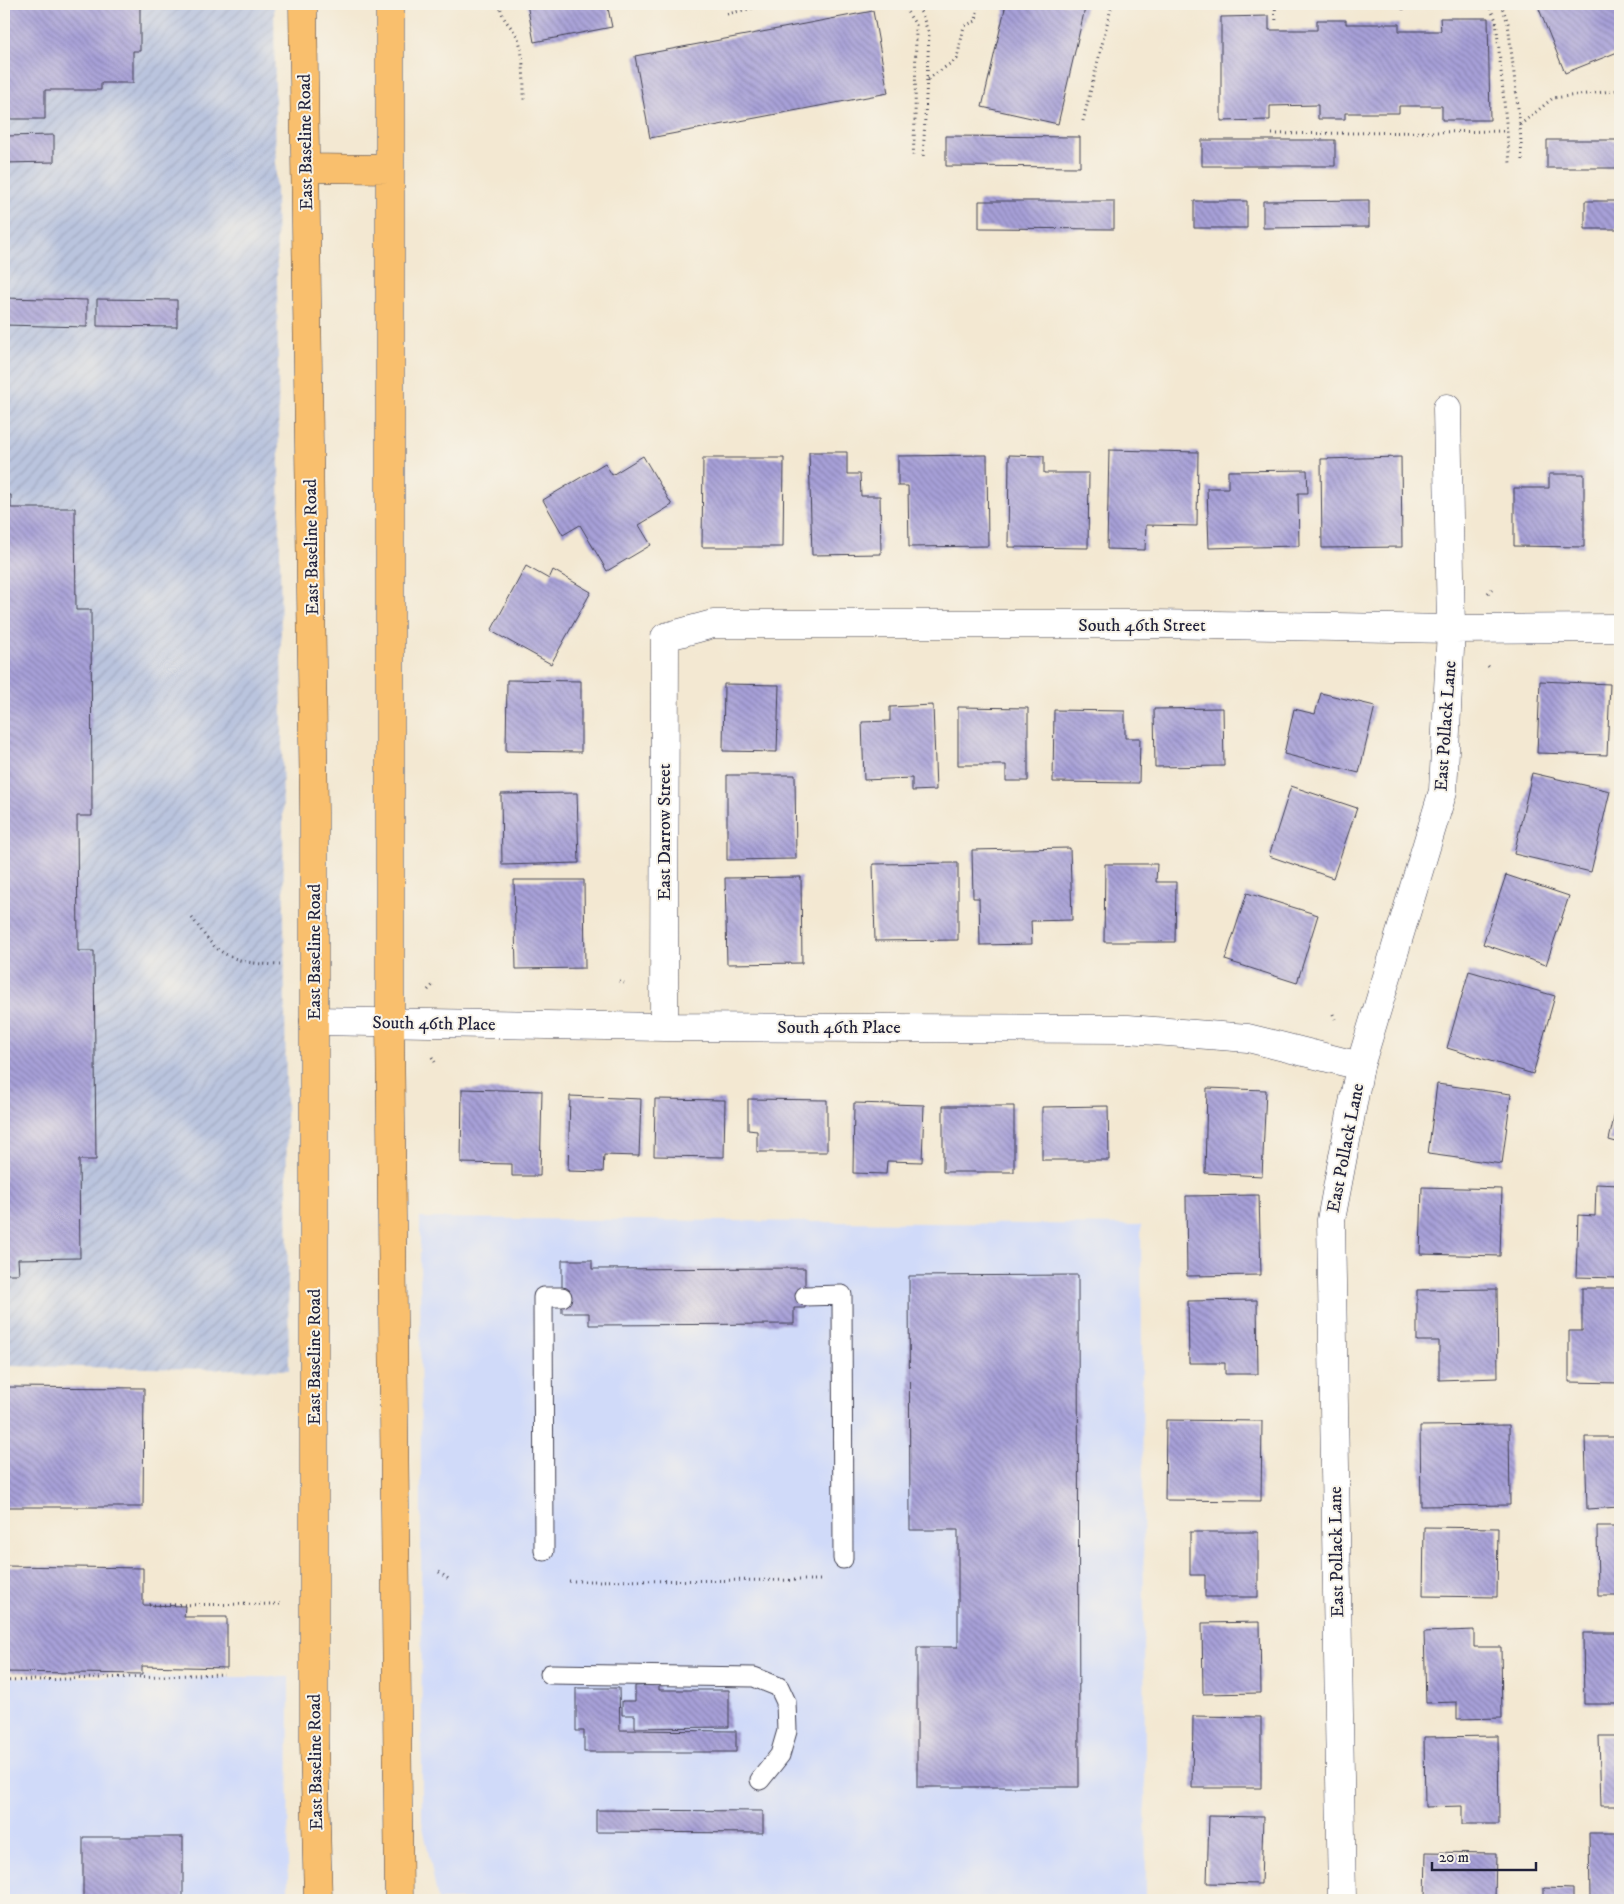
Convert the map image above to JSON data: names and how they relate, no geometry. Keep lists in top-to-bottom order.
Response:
{
  "streets": {
    "main road": ["East Baseline Road"],
    "street": [
      "South 46th Street",
      "East Pollack Lane",
      "East Darrow Street",
      "South 46th Place"
    ]
  },
  "crossings": [
    ["East Baseline Road", "South 46th Place"],
    ["South 46th Street", "East Pollack Lane"],
    ["South 46th Street", "East Darrow Street"],
    ["East Pollack Lane", "South 46th Place"],
    ["East Darrow Street", "South 46th Place"]
  ],
  "scale_bar": "20 m"
}
